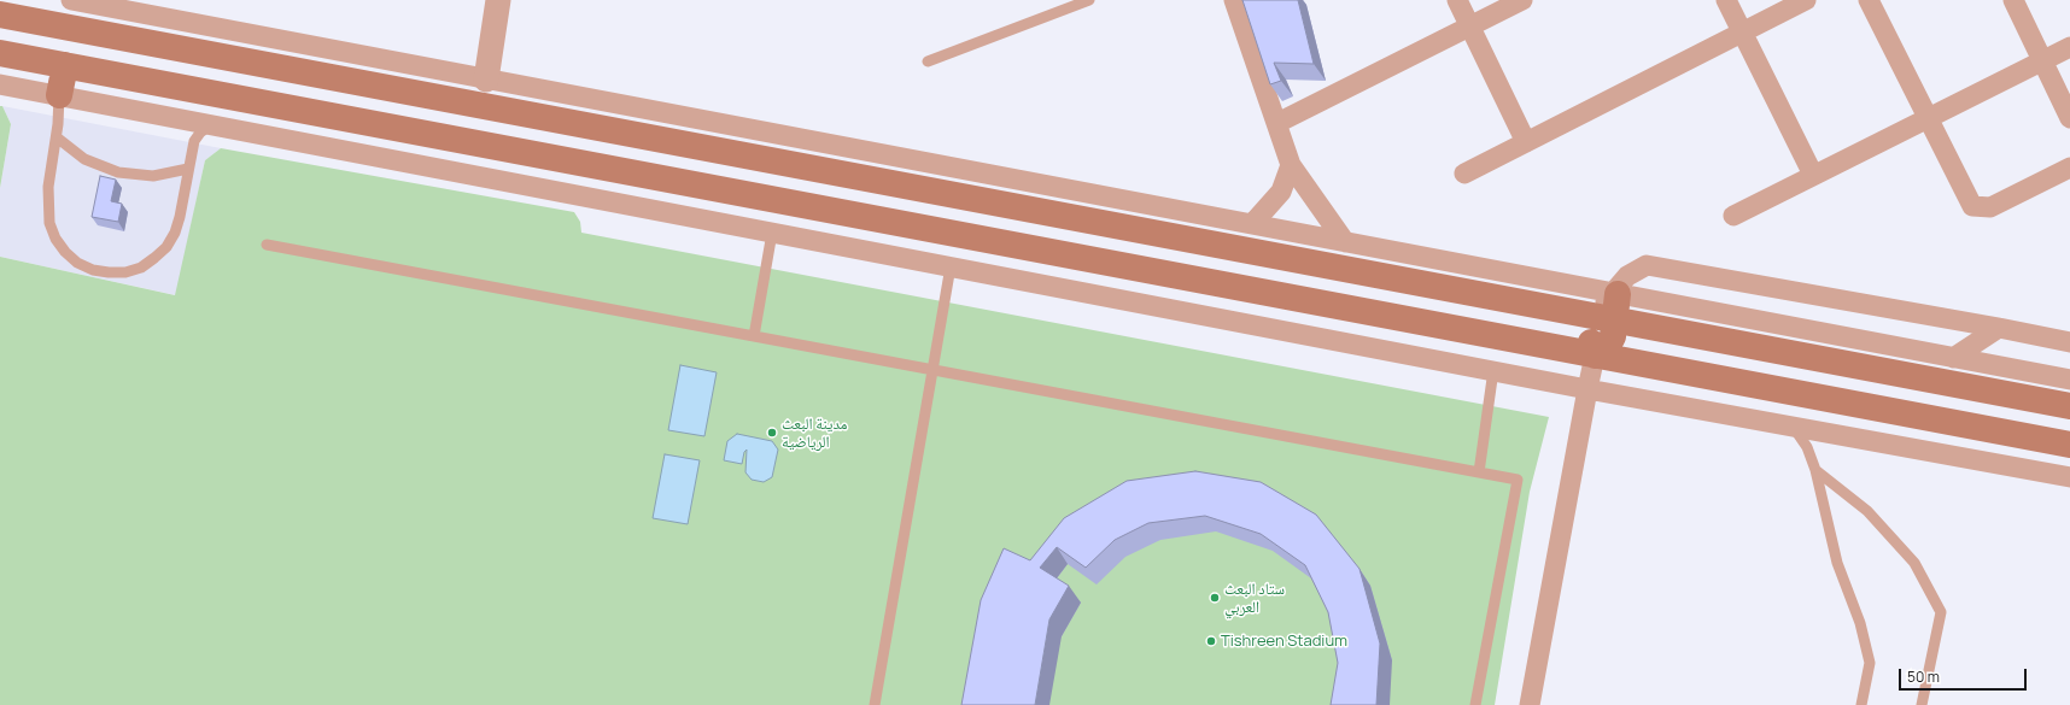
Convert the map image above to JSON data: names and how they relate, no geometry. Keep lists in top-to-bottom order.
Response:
{
  "places": ["مدينة البعث الرياضية", "ستاد البعث العربي", "Tishreen Stadium"],
  "scale_bar": "50 m"
}
